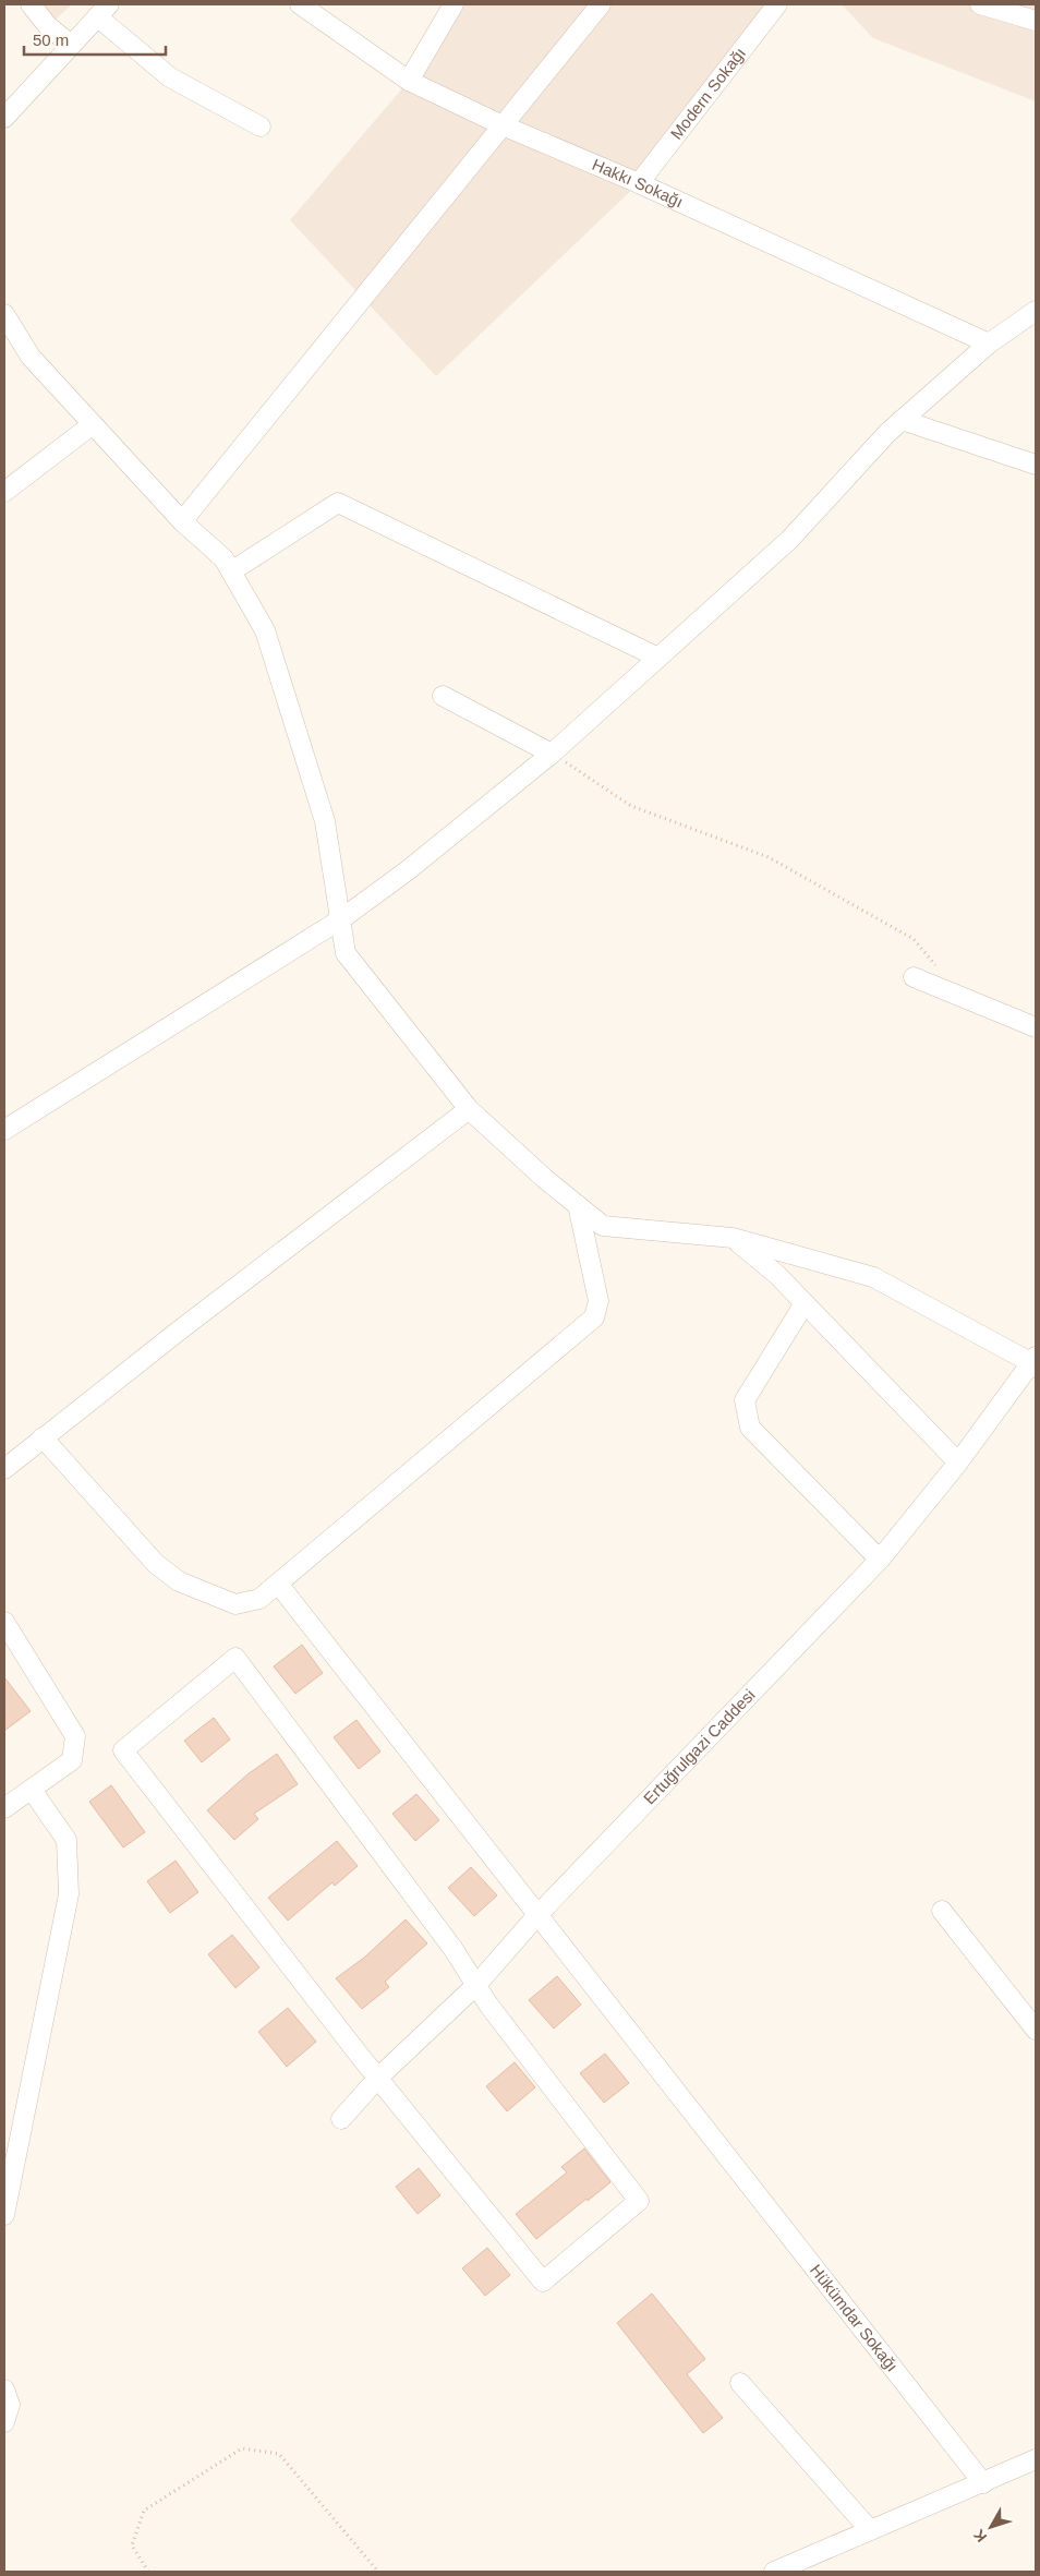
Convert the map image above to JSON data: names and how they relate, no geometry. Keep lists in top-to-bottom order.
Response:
{
  "streets": {
    "street": [
      "Modern Sokağı",
      "Hakkı Sokağı",
      "Ertuğrulgazi Caddesi",
      "Hükümdar Sokağı"
    ]
  },
  "crossings": [
    ["Modern Sokağı", "Hakkı Sokağı"],
    ["Ertuğrulgazi Caddesi", "Hükümdar Sokağı"]
  ],
  "scale_bar": "50 m",
  "north": "bottom left"
}
